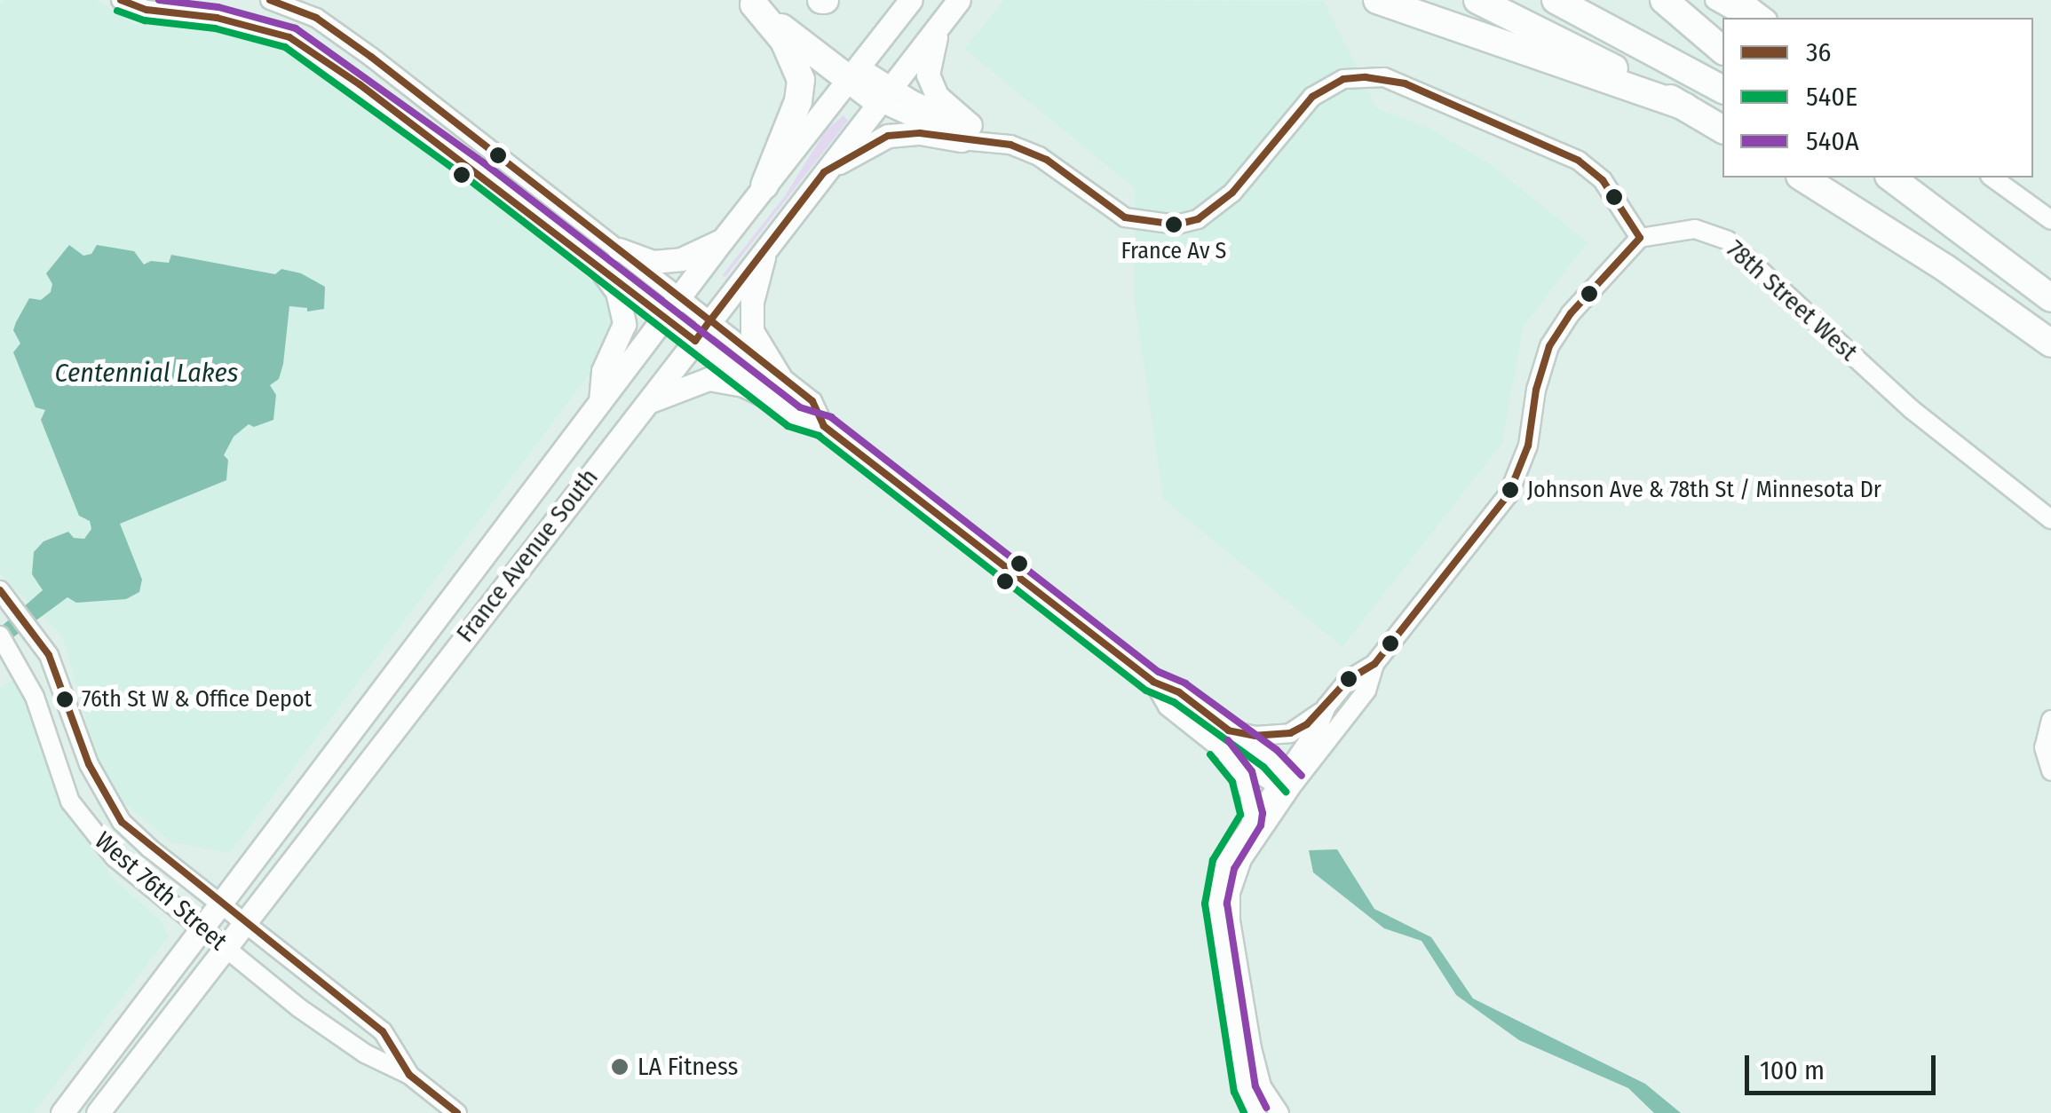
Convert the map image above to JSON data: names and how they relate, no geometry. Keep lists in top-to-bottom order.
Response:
{
  "streets": {
    "main road": ["France Avenue South"],
    "street": ["78th Street West", "West 76th Street"]
  },
  "crossings": [
    ["France Avenue South", "West 76th Street"]
  ],
  "water": ["Centennial Lakes"],
  "places": [
    "France Av S",
    "Johnson Ave & 78th St / Minnesota Dr",
    "76th St W & Office Depot",
    "LA Fitness"
  ],
  "lines": ["transit line 36", "transit line 540A", "transit line 540E"],
  "legend": ["36", "540E", "540A"],
  "scale_bar": "100 m"
}
